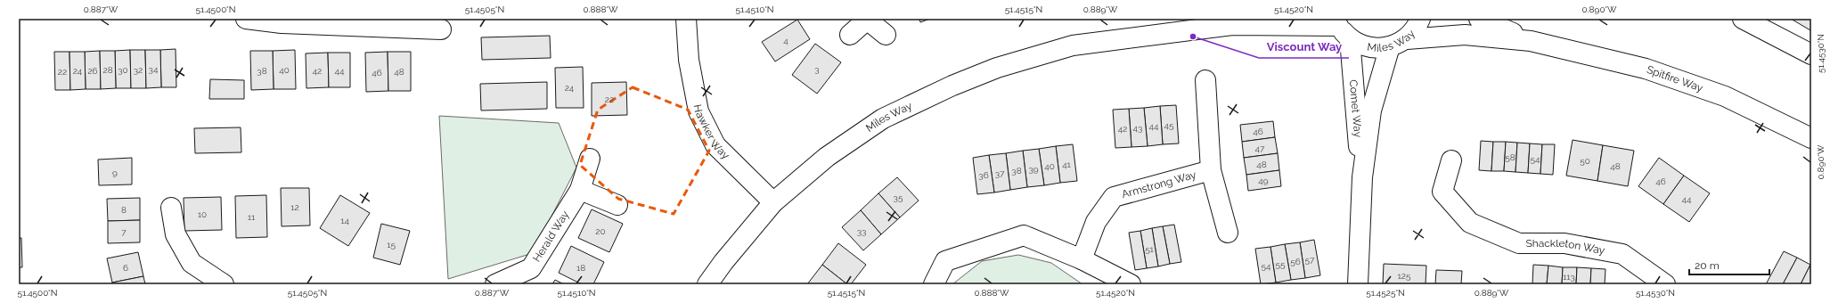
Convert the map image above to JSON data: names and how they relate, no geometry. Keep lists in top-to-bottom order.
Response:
{
  "streets": {
    "street": [
      "Miles Way",
      "Spitfire Way",
      "Comet Way",
      "Hawker Way",
      "Armstrong Way",
      "Herald Way",
      "Shackleton Way"
    ]
  },
  "crossings": [
    ["Miles Way", "Spitfire Way"],
    ["Miles Way", "Comet Way"],
    ["Miles Way", "Hawker Way"],
    ["Spitfire Way", "Comet Way"]
  ],
  "places": ["Viscount Way"],
  "house_numbers": [
    "4",
    "34",
    "3",
    "28",
    "30",
    "32",
    "40",
    "24",
    "26",
    "38",
    "42",
    "44",
    "22",
    "48",
    "46",
    "24",
    "22",
    "45",
    "44",
    "43",
    "42",
    "46",
    "47",
    "58",
    "54",
    "50",
    "41",
    "48",
    "40",
    "48",
    "39",
    "38",
    "9",
    "37",
    "36",
    "49",
    "46",
    "35",
    "44",
    "12",
    "8",
    "10",
    "11",
    "14",
    "20",
    "33",
    "7",
    "15",
    "51",
    "57",
    "56",
    "55",
    "54",
    "6",
    "18",
    "125",
    "113"
  ],
  "scale_bar": "20 m",
  "coordinates": [
    "0.887°W",
    "51.4500°N",
    "51.4505°N",
    "0.888°W",
    "51.4510°N",
    "51.4515°N",
    "0.889°W",
    "51.4520°N",
    "0.890°W",
    "51.4530°N",
    "51.4525°N"
  ]
}
